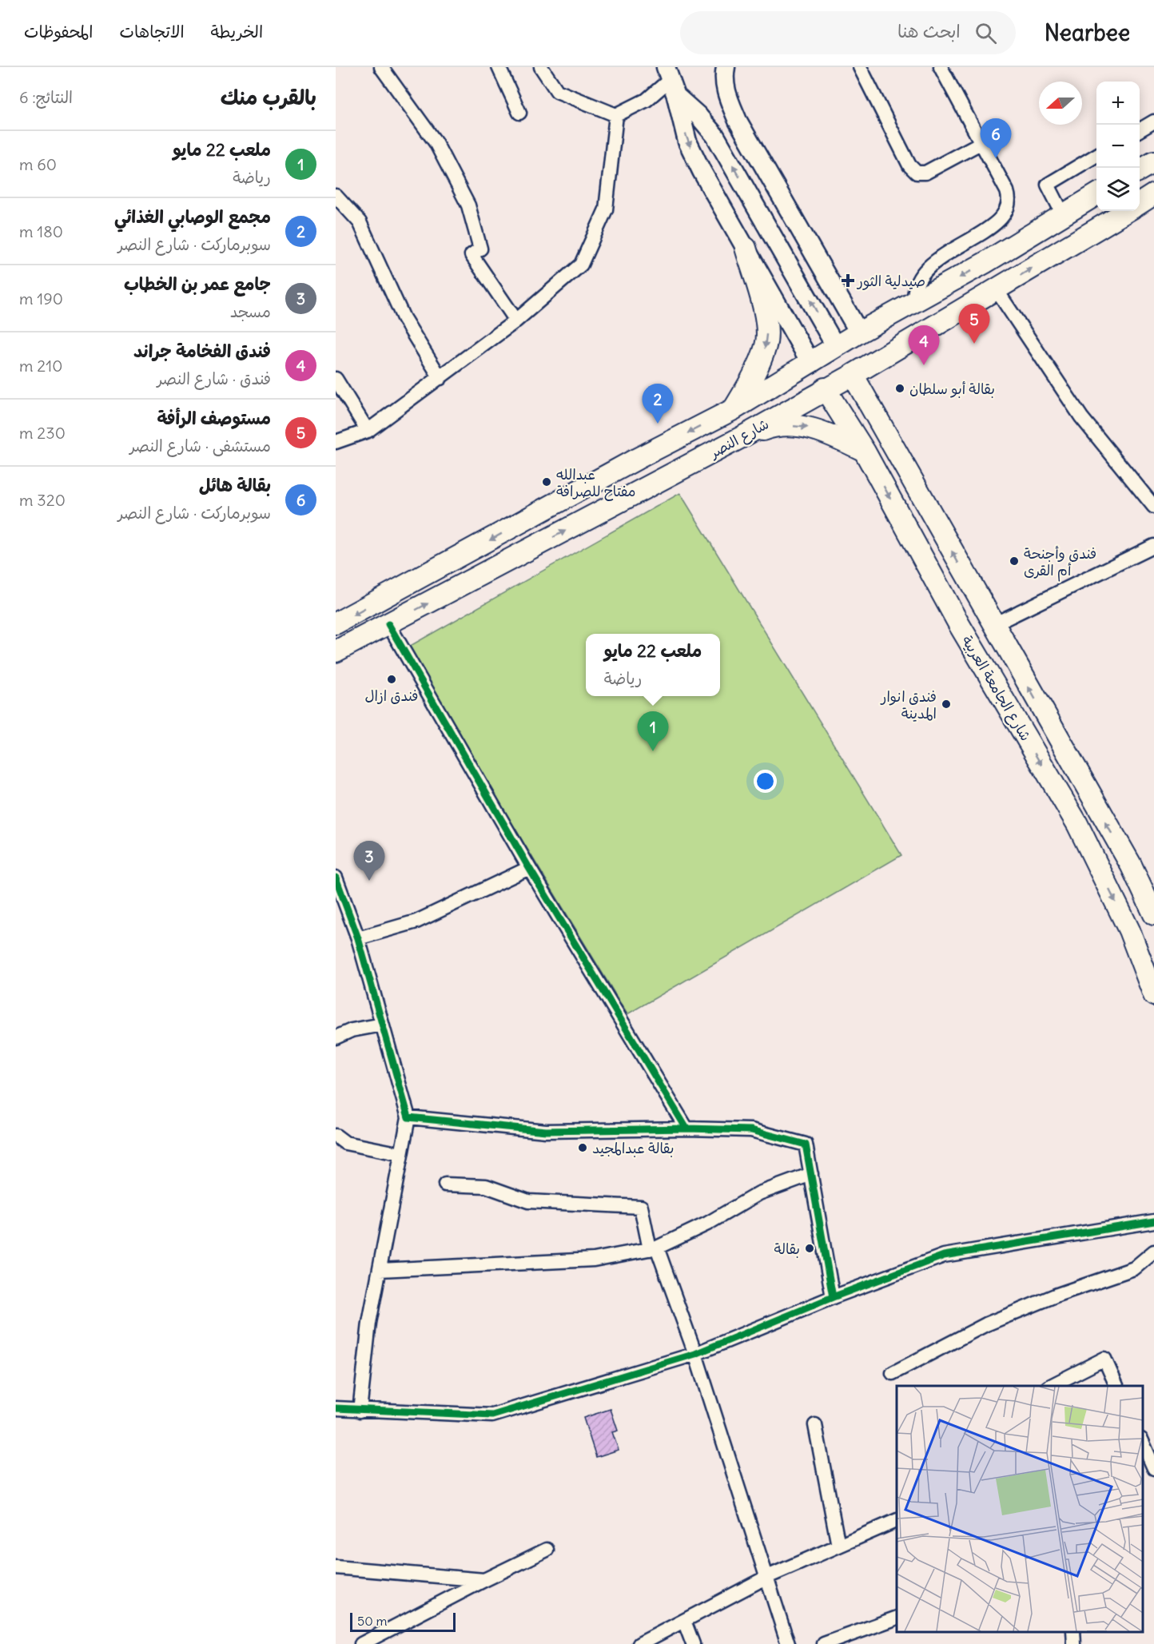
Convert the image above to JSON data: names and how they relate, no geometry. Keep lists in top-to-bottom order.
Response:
{
  "streets": {
    "main road": ["شارع النصر", "شارع الجامعة العربية"]
  },
  "crossings": [
    ["شارع النصر", "شارع الجامعة العربية"]
  ],
  "places": {
    "health": ["صيدلية الثور"],
    "other": [
      "بقالة أبو سلطان",
      "عبدالله مفتاح للصرافة",
      "فندق وأجنحة أم القرى",
      "فندق ازال",
      "فندق انوار المدينة",
      "بقالة عبدالمجيد",
      "بقالة"
    ]
  },
  "scale_bar": "50 m",
  "north": "left",
  "page": {
    "header": "Nearbee",
    "search": "ابحث هنا",
    "nav": ["الخريطة", "الاتجاهات", "المحفوظات"],
    "heading": ["بالقرب منك", "النتائج: 6"],
    "map_buttons": ["+", "−"],
    "pins": [
      "6",
      "5",
      "4",
      "2",
      "1",
      "3"
    ],
    "list": [
      {
        "mark": "1",
        "name": "ملعب 22 مايو",
        "note": "رياضة",
        "value": "60 m"
      },
      {
        "mark": "2",
        "name": "مجمع الوصابي الغذائي",
        "note": "سوبرماركت · شارع النصر",
        "value": "180 m"
      },
      {
        "mark": "3",
        "name": "جامع عمر بن الخطاب",
        "note": "مسجد",
        "value": "190 m"
      },
      {
        "mark": "4",
        "name": "فندق الفخامة جراند",
        "note": "فندق · شارع النصر",
        "value": "210 m"
      },
      {
        "mark": "5",
        "name": "مستوصف الرأفة",
        "note": "مستشفى · شارع النصر",
        "value": "230 m"
      },
      {
        "mark": "6",
        "name": "بقالة هائل",
        "note": "سوبرماركت · شارع النصر",
        "value": "320 m"
      }
    ],
    "popup": ["ملعب 22 مايو", "رياضة"],
    "scale": "50 m"
  }
}
